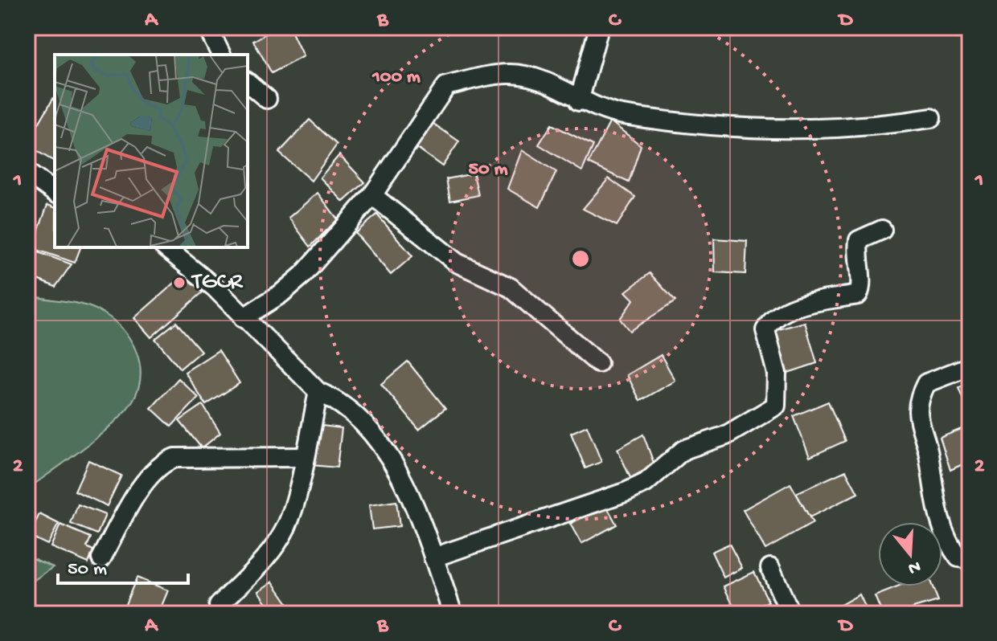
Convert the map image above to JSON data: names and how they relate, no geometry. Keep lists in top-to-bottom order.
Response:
{
  "places": ["TGCR"],
  "scale_bar": "50 m",
  "north": "bottom",
  "grid": {
    "columns": [
      "A",
      "B",
      "C",
      "D"
    ],
    "rows": ["1", "2"]
  },
  "rings": ["100 m", "50 m"]
}
